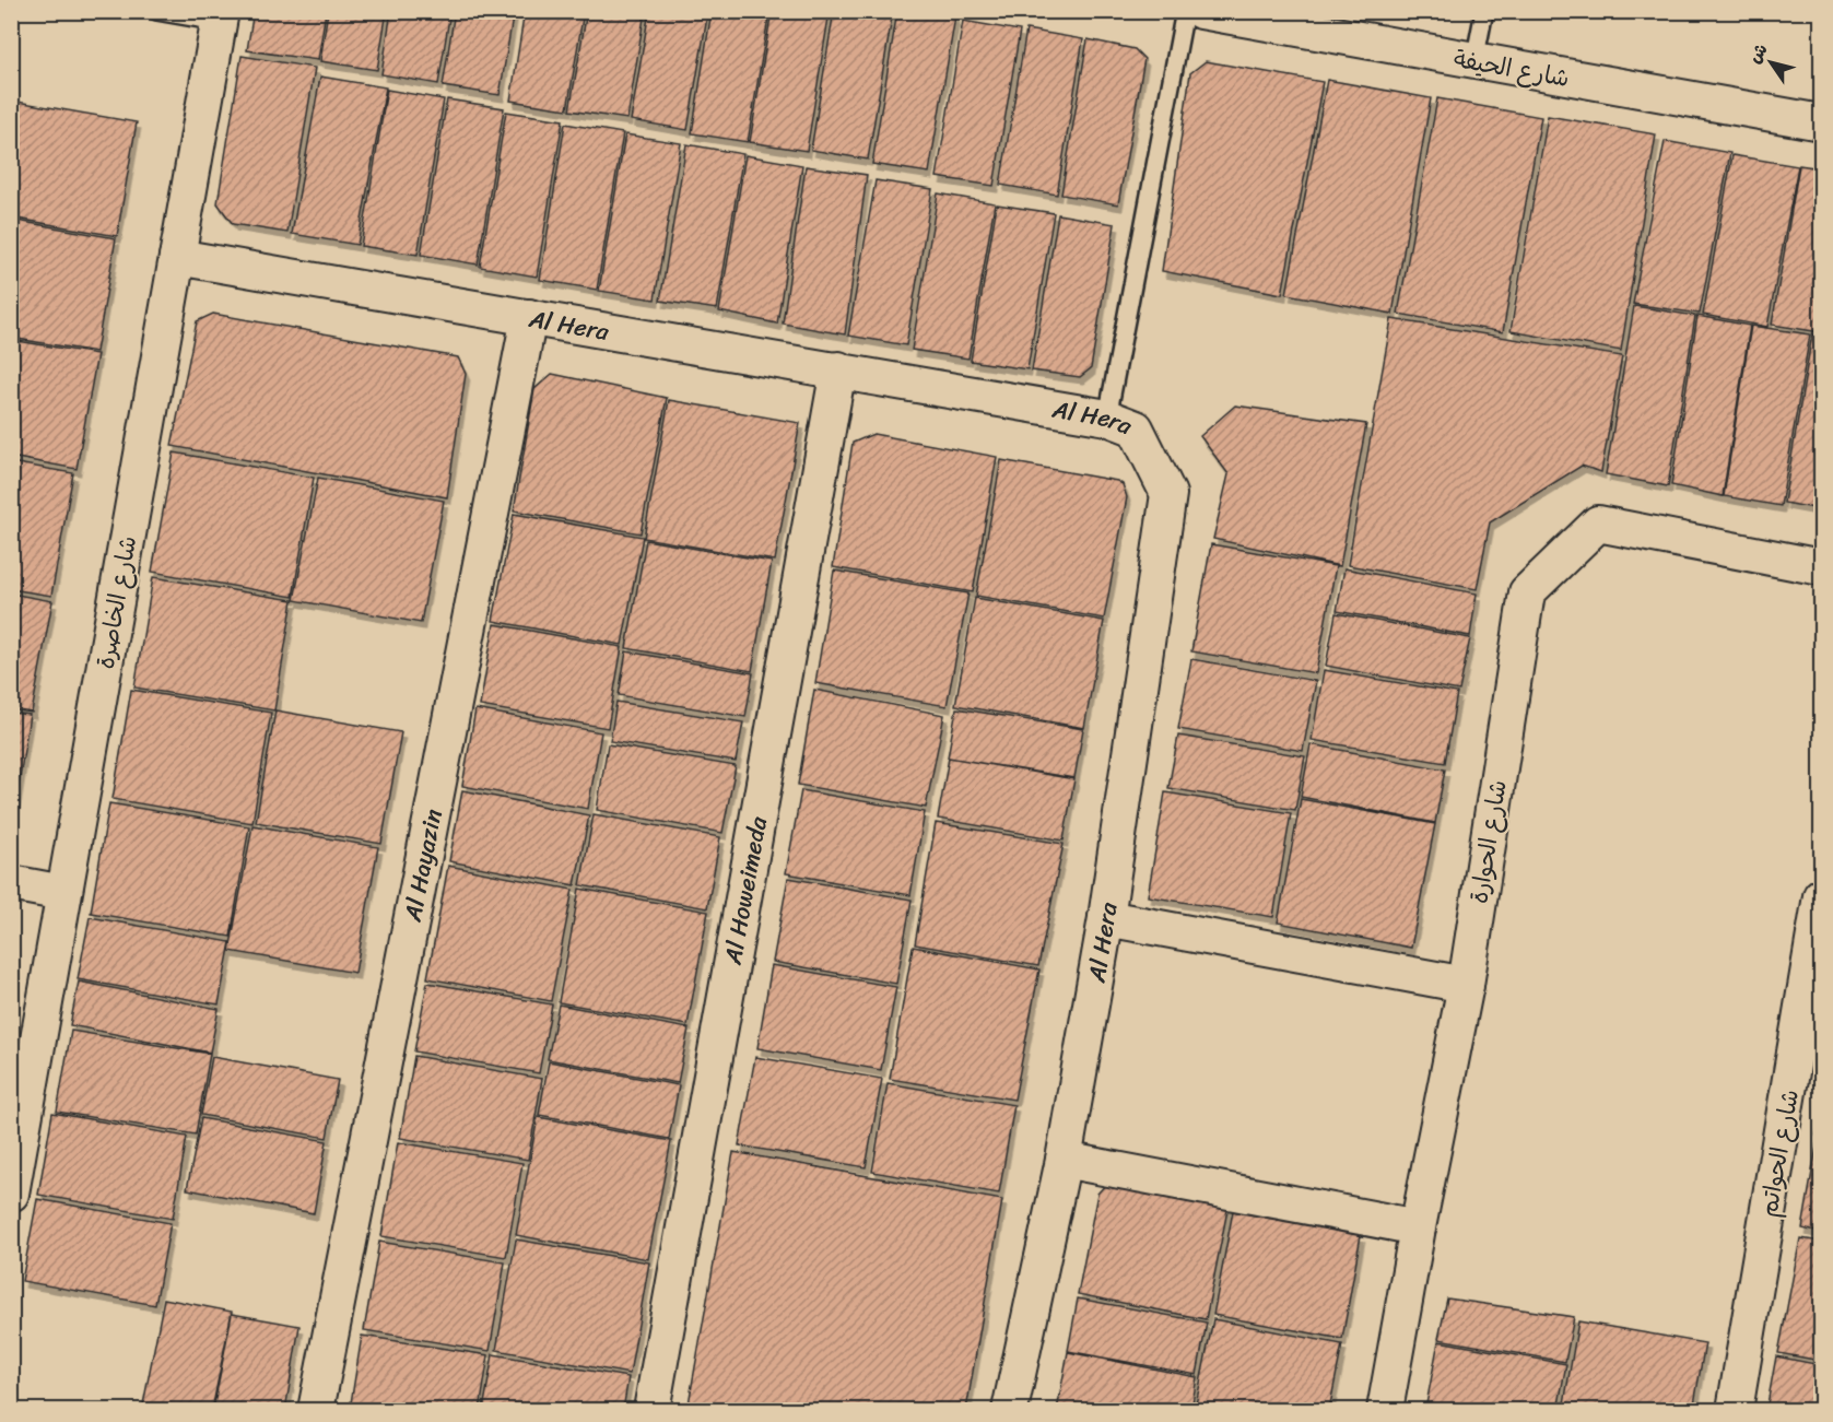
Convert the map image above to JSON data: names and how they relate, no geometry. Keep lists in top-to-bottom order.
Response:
{
  "streets": {
    "street": [
      "شارع الحيفة",
      "Al Hera",
      "شارع الخاصرة",
      "شارع الحوارة",
      "Al Hayazin",
      "Al Howeimeda",
      "شارع الحواتم"
    ]
  },
  "crossings": [
    ["Al Hera", "شارع الخاصرة"],
    ["Al Hera", "Al Hayazin"],
    ["Al Hera", "Al Howeimeda"]
  ],
  "north": "top left"
}
